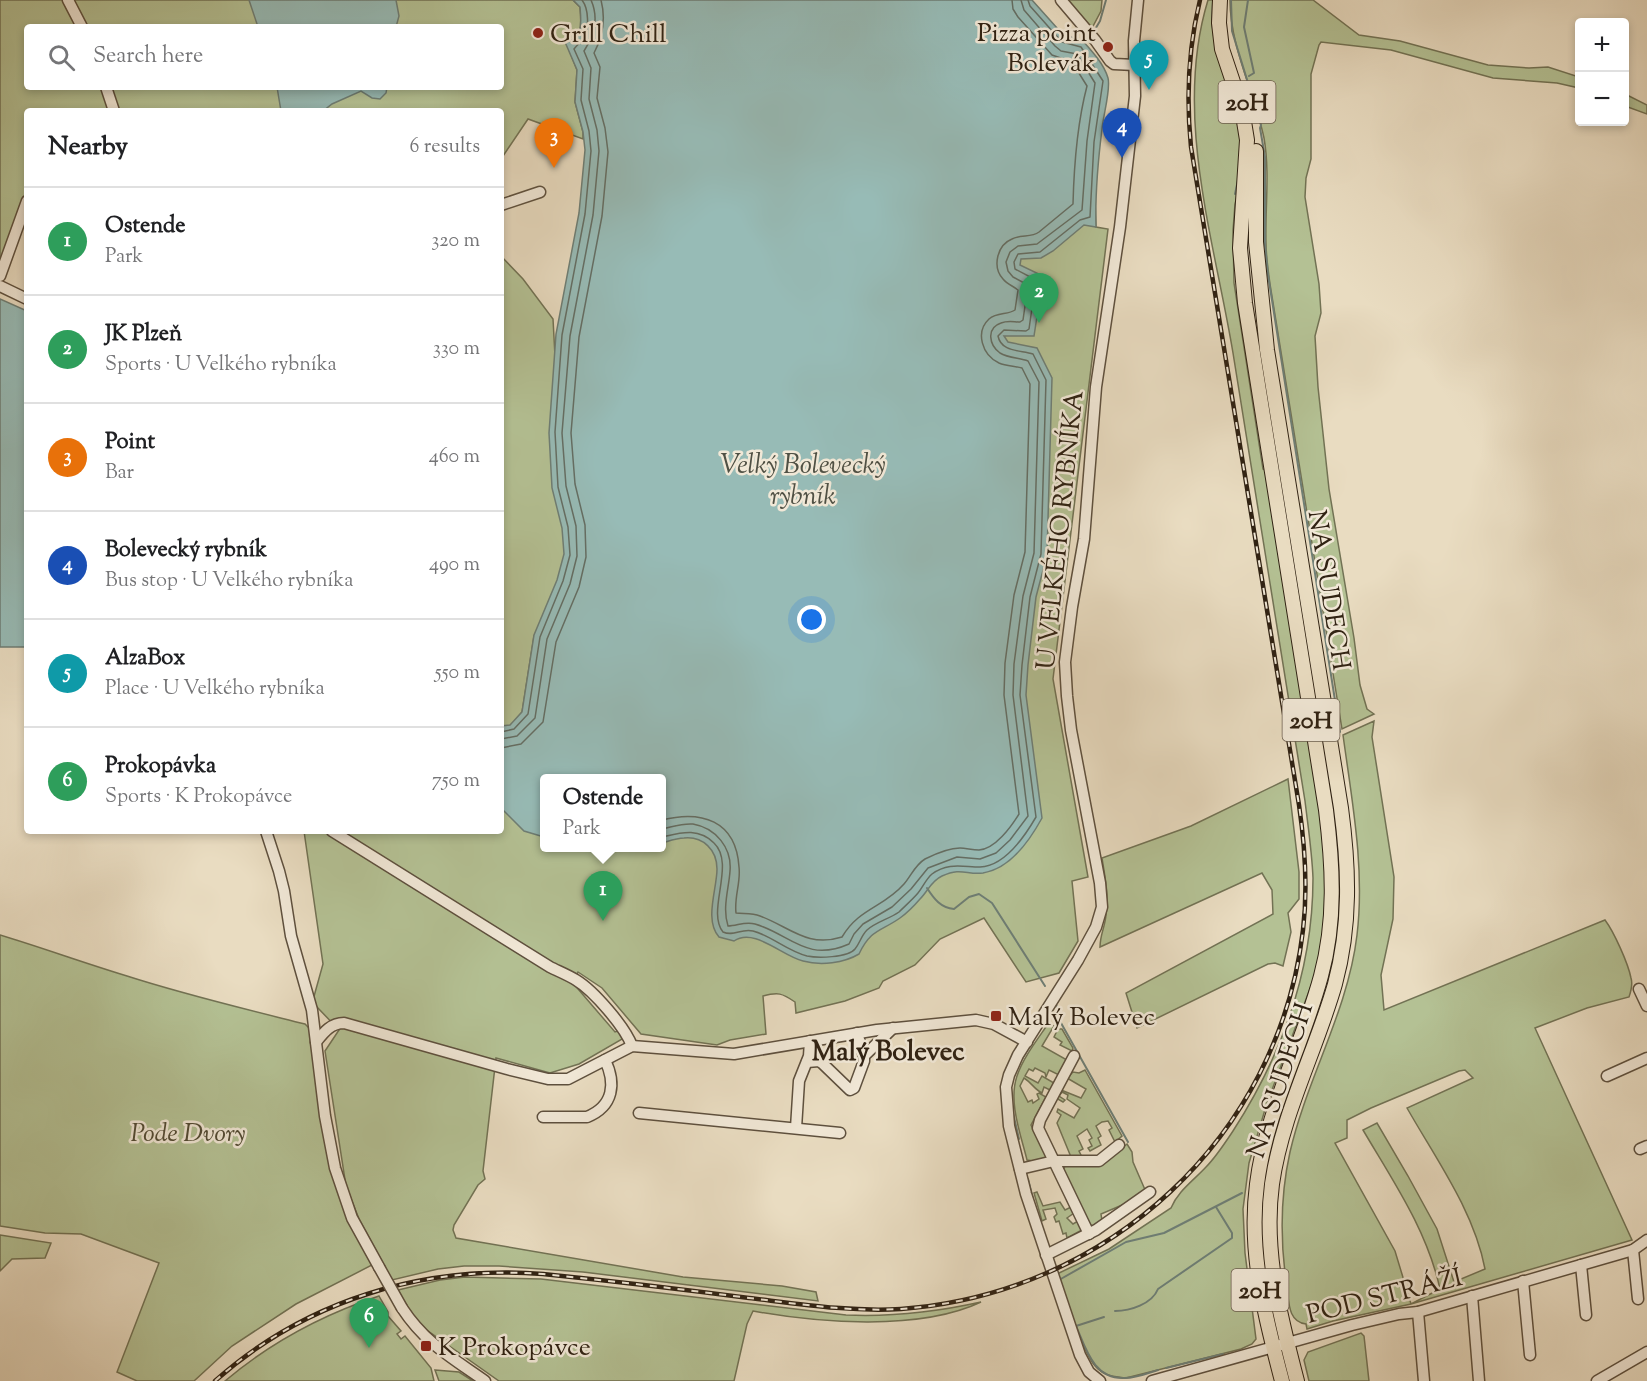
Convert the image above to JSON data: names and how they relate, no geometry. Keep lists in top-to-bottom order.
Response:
{
  "streets": {
    "main road": ["20H", "NA SUDECH"],
    "street": ["U VELKÉHO RYBNÍKA", "POD STRÁŽÍ"]
  },
  "crossings": [
    ["NA SUDECH", "POD STRÁŽÍ"]
  ],
  "districts": ["Malý Bolevec"],
  "water": ["Velký Bolevecký rybník"],
  "parks": ["Pode Dvory"],
  "places": {
    "other": ["Grill Chill", "Pizza point Bolevák"],
    "transit": ["Malý Bolevec", "K Prokopávce"]
  },
  "page": {
    "map_buttons": ["+", "−"],
    "search": "Search here",
    "pins": [
      "5",
      "4",
      "3",
      "2",
      "1",
      "6"
    ],
    "heading": ["Nearby", "6 results"],
    "list": [
      {
        "mark": "1",
        "name": "Ostende",
        "note": "Park",
        "value": "320 m"
      },
      {
        "mark": "2",
        "name": "JK Plzeň",
        "note": "Sports · U Velkého rybníka",
        "value": "330 m"
      },
      {
        "mark": "3",
        "name": "Point",
        "note": "Bar",
        "value": "460 m"
      },
      {
        "mark": "4",
        "name": "Bolevecký rybník",
        "note": "Bus stop · U Velkého rybníka",
        "value": "490 m"
      },
      {
        "mark": "5",
        "name": "AlzaBox",
        "note": "Place · U Velkého rybníka",
        "value": "550 m"
      },
      {
        "mark": "6",
        "name": "Prokopávka",
        "note": "Sports · K Prokopávce",
        "value": "750 m"
      }
    ],
    "popup": ["Ostende", "Park"]
  }
}
